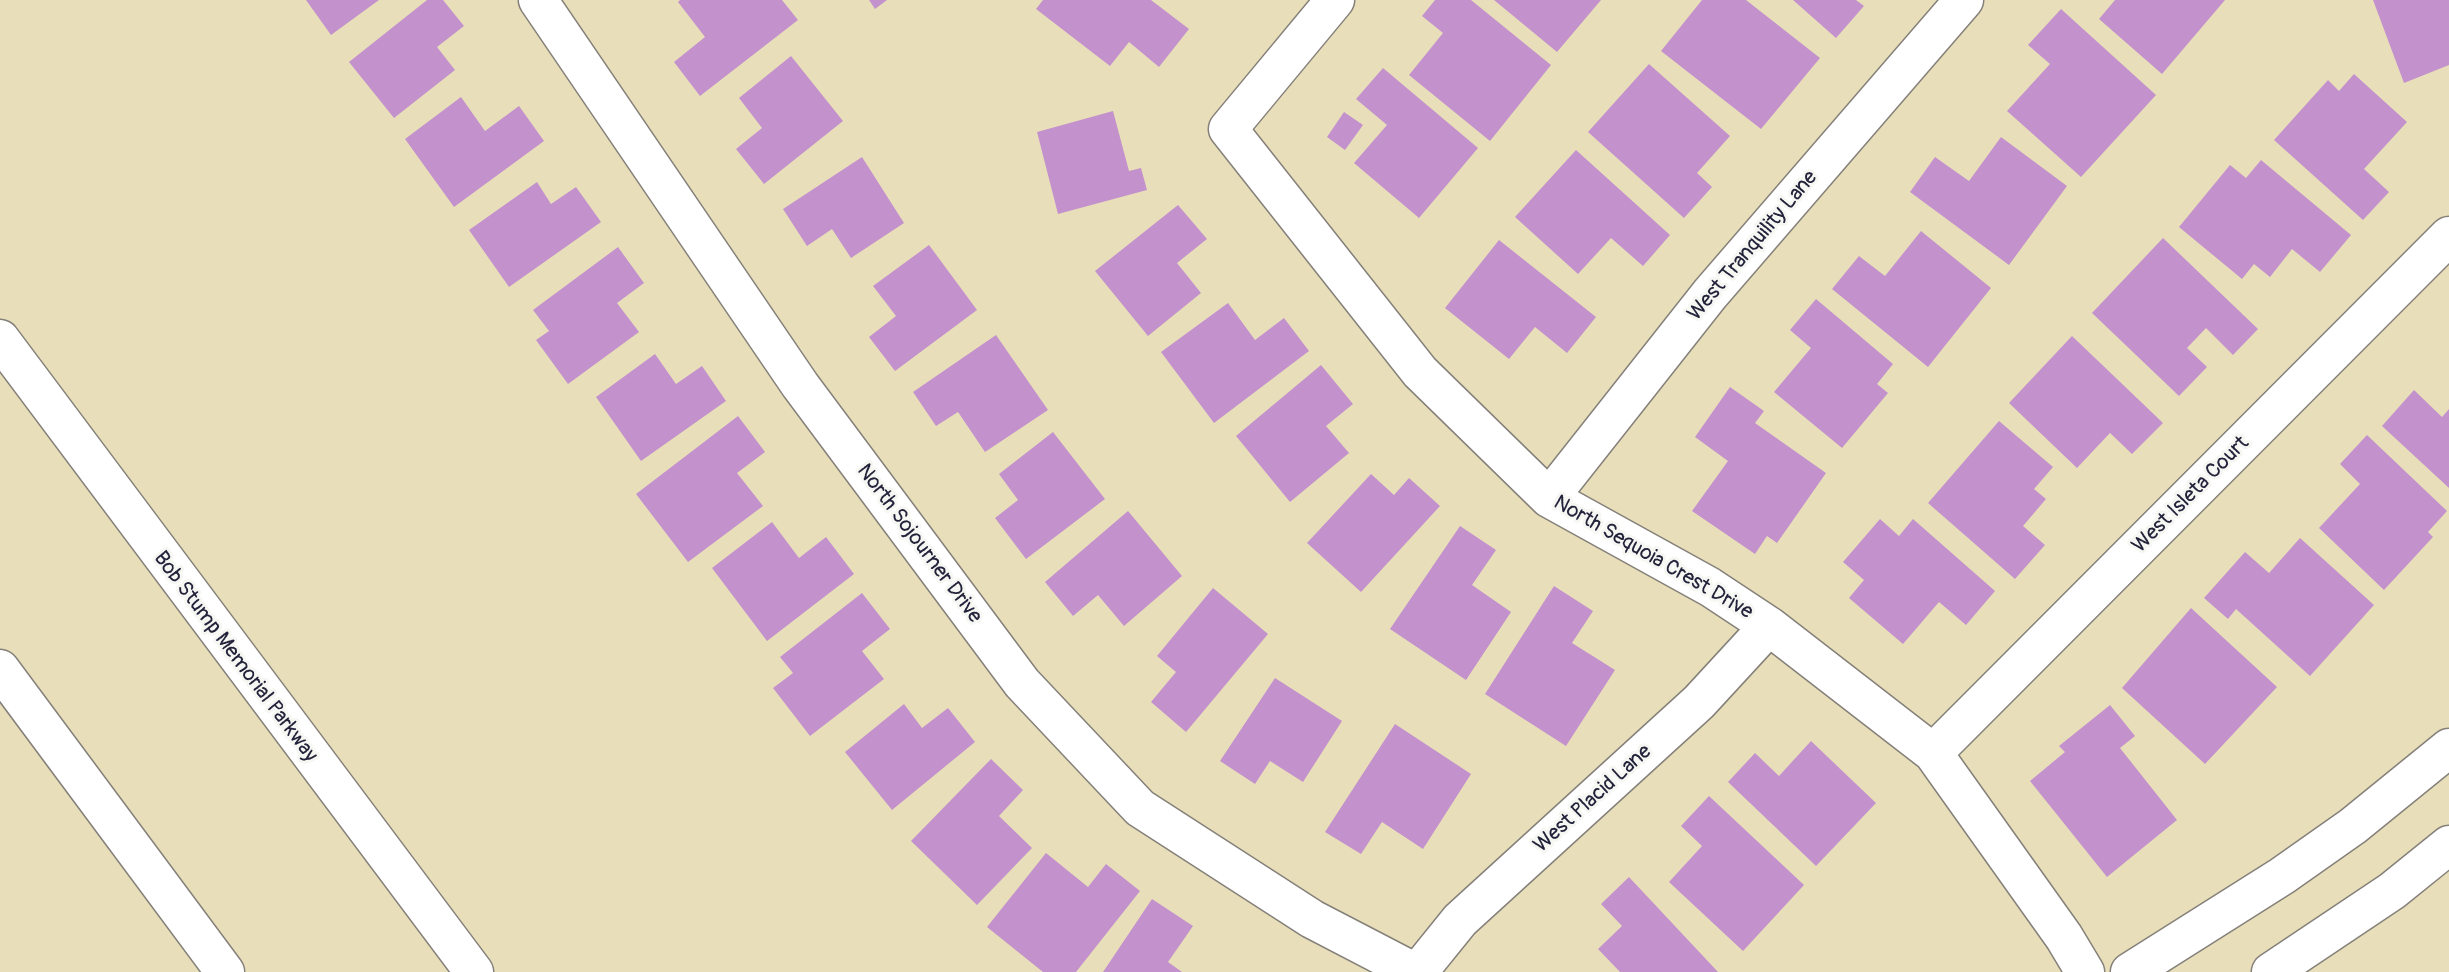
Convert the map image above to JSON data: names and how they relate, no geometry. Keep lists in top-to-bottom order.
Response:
{
  "streets": {
    "main road": [
      "West Tranquility Lane",
      "West Isleta Court",
      "North Sojourner Drive",
      "North Sequoia Crest Drive",
      "Bob Stump Memorial Parkway",
      "West Placid Lane"
    ]
  },
  "crossings": [
    ["West Tranquility Lane", "North Sequoia Crest Drive"],
    ["West Isleta Court", "North Sequoia Crest Drive"],
    ["North Sojourner Drive", "West Placid Lane"],
    ["North Sequoia Crest Drive", "West Placid Lane"]
  ]
}
